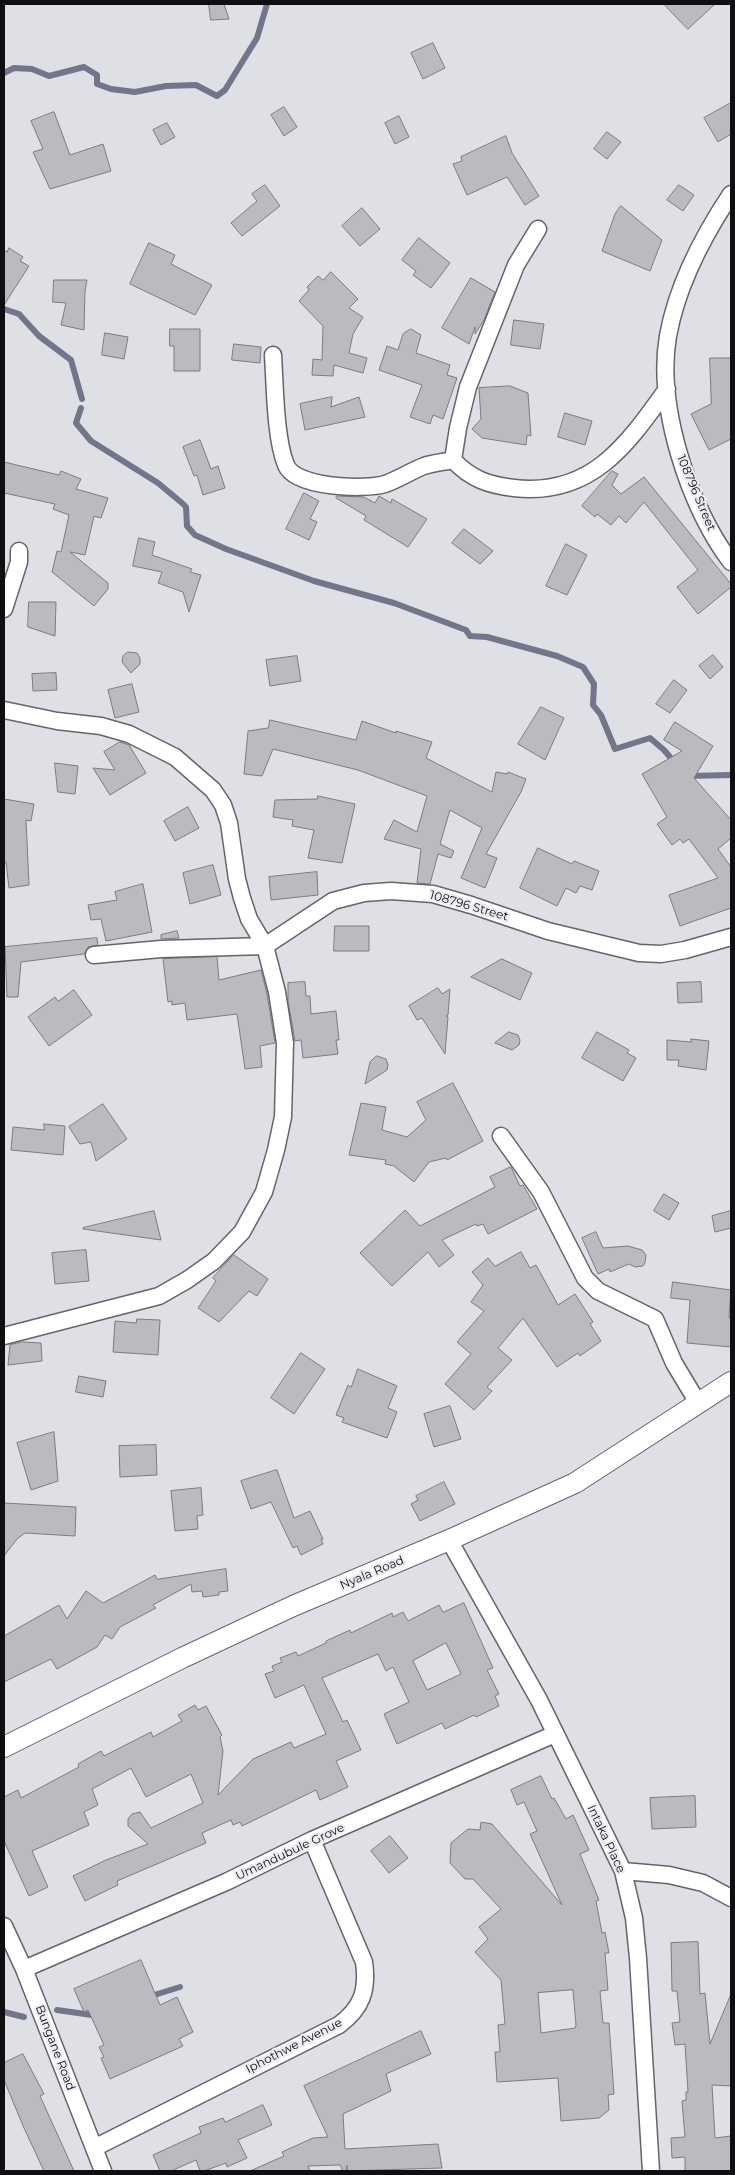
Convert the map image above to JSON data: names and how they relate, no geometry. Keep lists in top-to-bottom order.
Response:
{
  "streets": {
    "street": [
      "108796 Street",
      "Nyala Road",
      "Intaka Place",
      "Umandubule Grove",
      "Iphothwe Avenue",
      "Bungane Road"
    ]
  },
  "crossings": [
    ["Nyala Road", "Intaka Place"],
    ["Intaka Place", "Umandubule Grove"],
    ["Umandubule Grove", "Iphothwe Avenue"],
    ["Umandubule Grove", "Bungane Road"],
    ["Iphothwe Avenue", "Bungane Road"]
  ]
}
